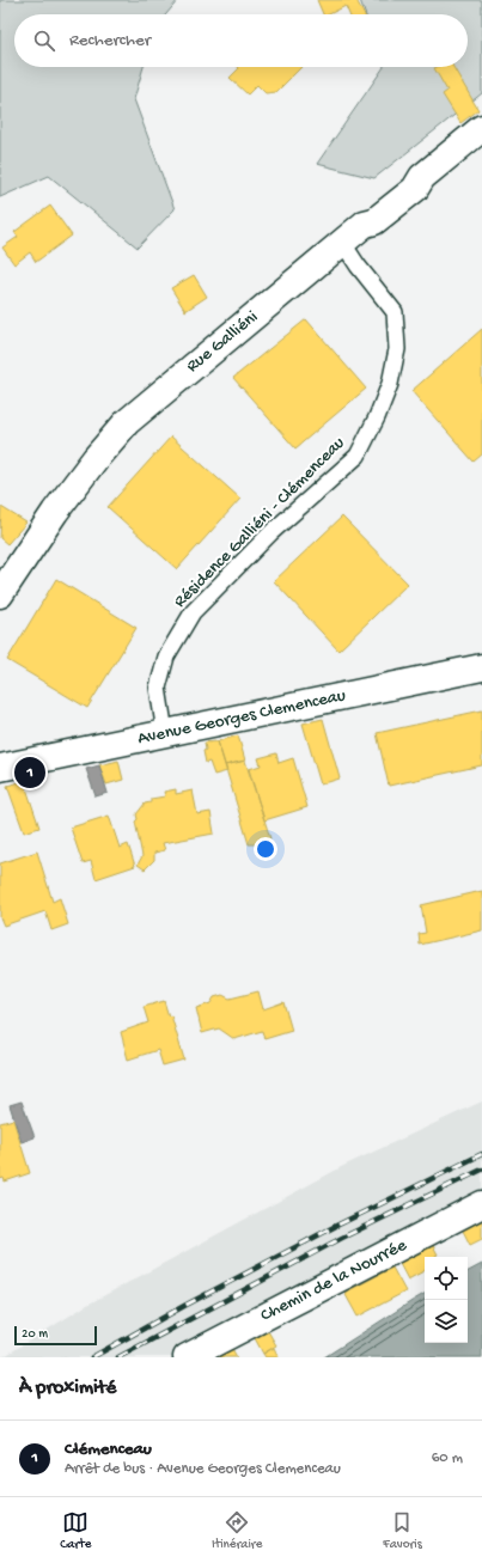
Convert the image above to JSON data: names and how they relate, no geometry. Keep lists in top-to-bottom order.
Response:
{
  "streets": {
    "street": ["Rue Galliéni", "Avenue Georges Clemenceau", "Chemin de la Nourrée"],
    "lane": ["Résidence Galliéni - Clémenceau"]
  },
  "crossings": [
    ["Rue Galliéni", "Résidence Galliéni - Clémenceau"],
    ["Résidence Galliéni - Clémenceau", "Avenue Georges Clemenceau"]
  ],
  "scale_bar": "20 m",
  "page": {
    "search": "Rechercher",
    "pins": "1",
    "scale": "20 m",
    "heading": "À proximité",
    "list": [
      {
        "mark": "1",
        "name": "Clémenceau",
        "note": "Arrêt de bus · Avenue Georges Clemenceau",
        "value": "60 m"
      }
    ],
    "nav": ["Carte", "Itinéraire", "Favoris"]
  }
}
